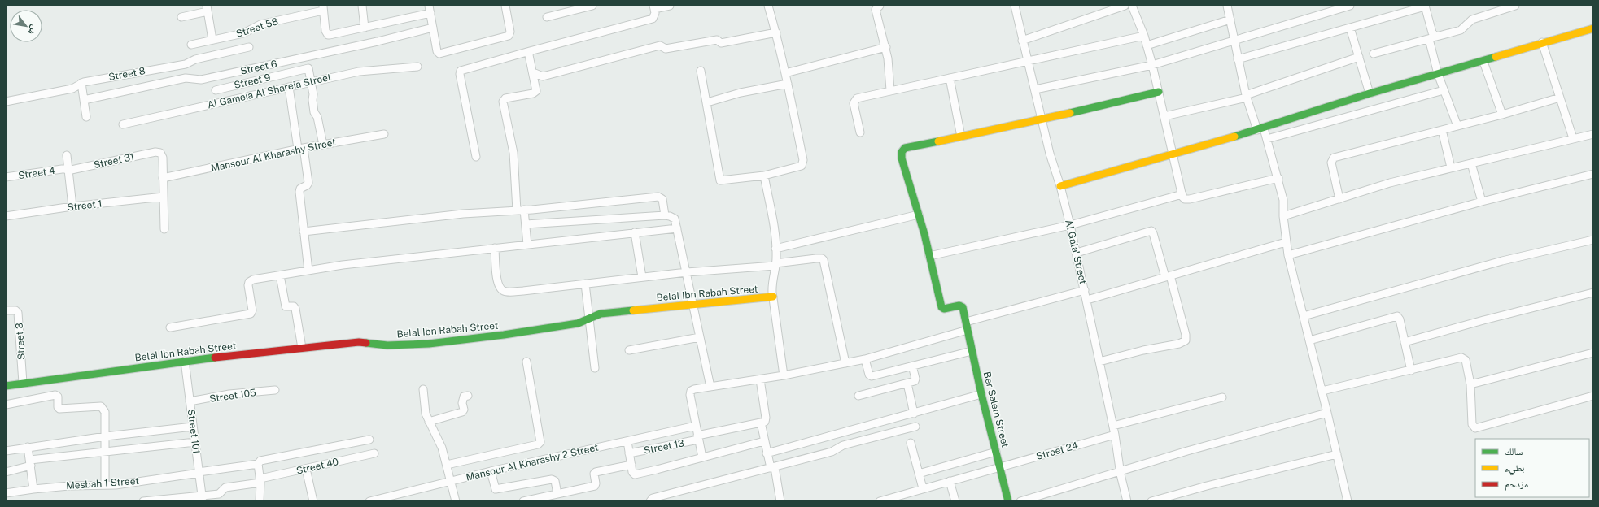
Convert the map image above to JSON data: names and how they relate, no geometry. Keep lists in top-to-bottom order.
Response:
{
  "streets": {
    "street": [
      "Street 58",
      "Street 6",
      "Street 8",
      "Street 9",
      "Al Gameia Al Shareia Street",
      "Mansour Al Kharashy Street",
      "Street 31",
      "Street 4",
      "Street 1",
      "Al Gala' Street",
      "Belal Ibn Rabah Street",
      "Street 3",
      "Street 105",
      "Ber Salem Street",
      "Street 101",
      "Street 13",
      "Street 24",
      "Mansour Al Kharashy 2 Street",
      "Street 40",
      "Mesbah 1 Street"
    ]
  },
  "crossings": [
    ["Street 9", "Al Gameia Al Shareia Street"],
    ["Mansour Al Kharashy Street", "Street 31"],
    ["Street 31", "Street 4"],
    ["Al Gala' Street", "Street 24"],
    ["Belal Ibn Rabah Street", "Street 3"],
    ["Belal Ibn Rabah Street", "Street 101"],
    ["Street 105", "Street 101"],
    ["Ber Salem Street", "Street 24"],
    ["Street 101", "Street 40"],
    ["Street 101", "Mesbah 1 Street"]
  ],
  "legend": ["سالك", "بطيء", "مزدحم"],
  "north": "bottom right"
}
